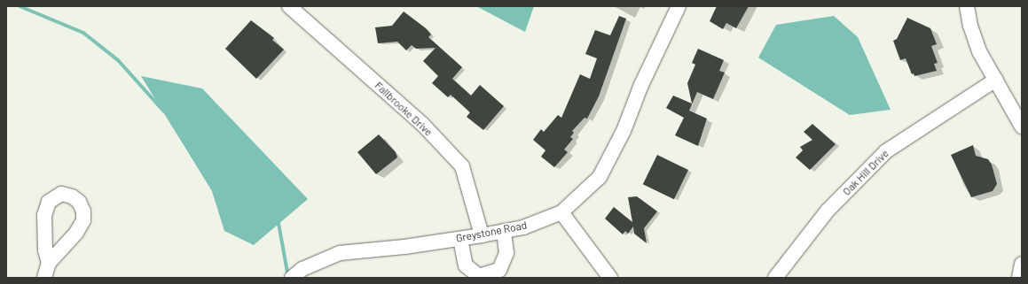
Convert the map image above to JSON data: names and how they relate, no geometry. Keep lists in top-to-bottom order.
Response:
{
  "streets": {
    "street": ["Fallbrooke Drive", "Oak Hill Drive", "Greystone Road"]
  },
  "crossings": [
    ["Fallbrooke Drive", "Greystone Road"]
  ]
}
